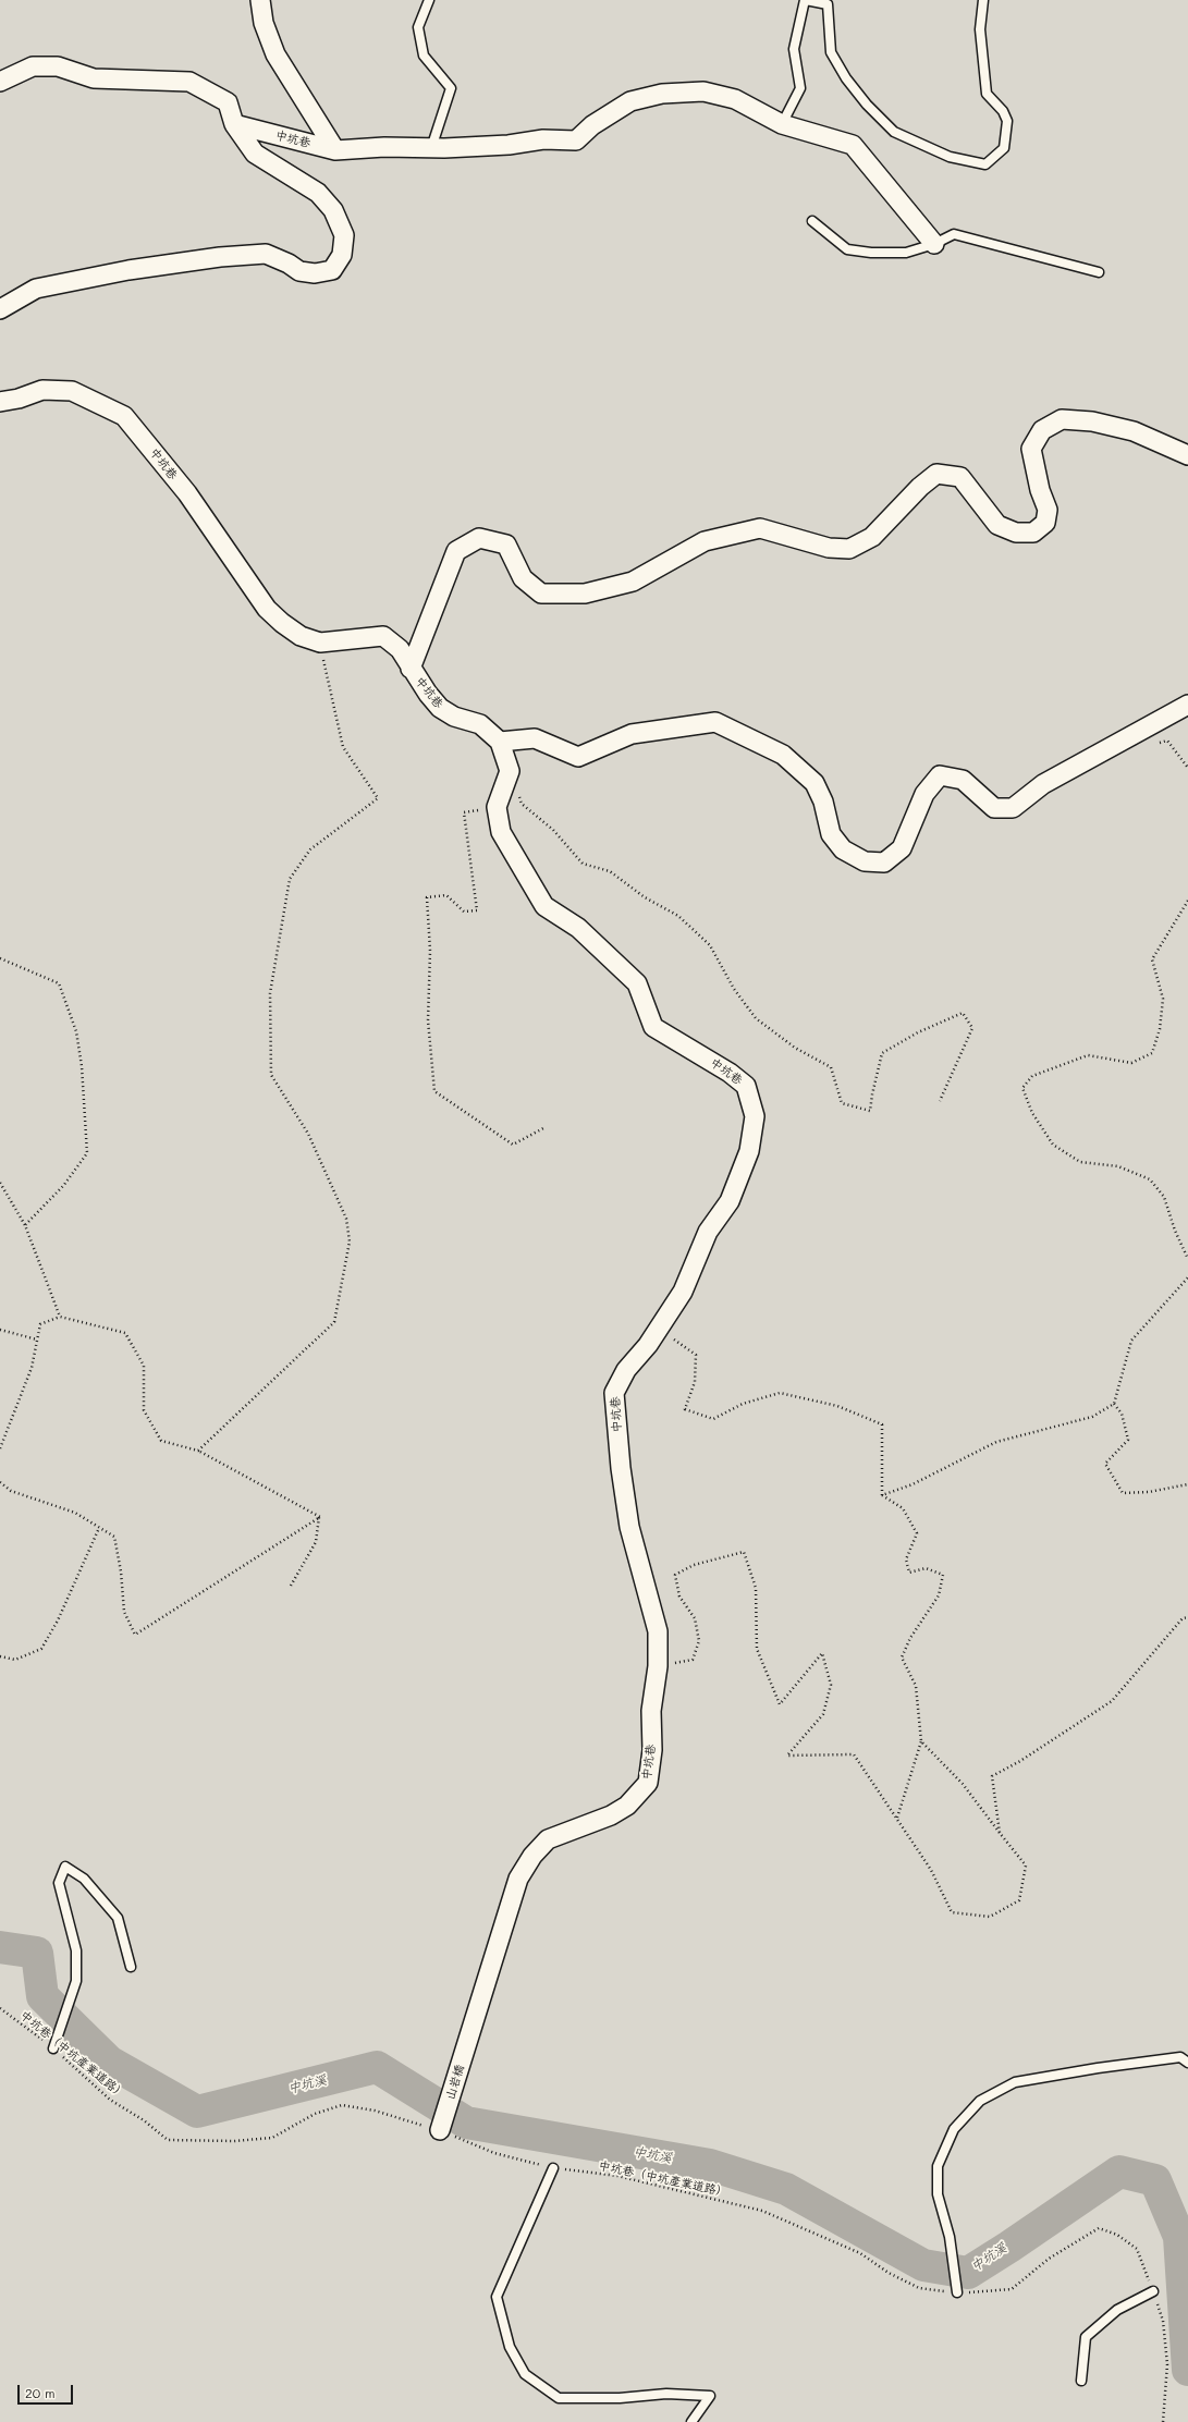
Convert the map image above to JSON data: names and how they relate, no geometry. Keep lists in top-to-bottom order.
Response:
{
  "streets": {
    "street": ["中坑巷", "山岩橋"],
    "path": ["中坑巷（中坑產業道路）"]
  },
  "crossings": [
    ["中坑巷", "山岩橋"],
    ["中坑巷（中坑產業道路）", "山岩橋"]
  ],
  "water": ["中坑溪"],
  "scale_bar": "20 m"
}
